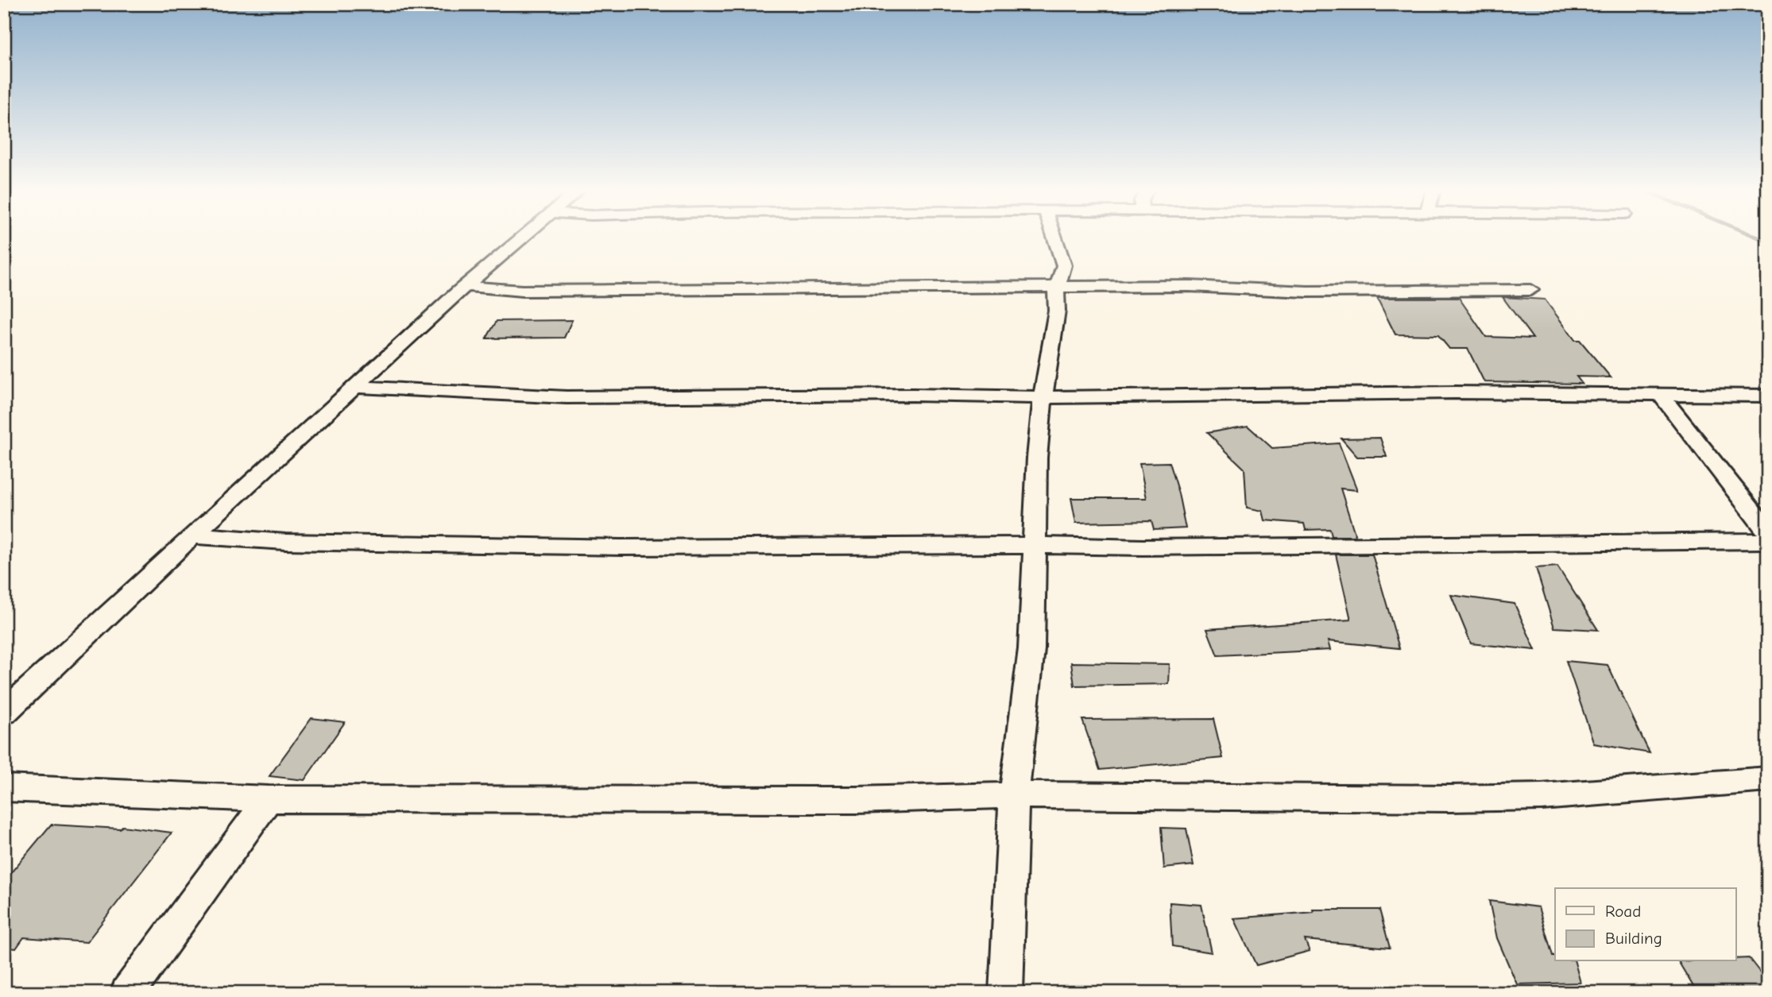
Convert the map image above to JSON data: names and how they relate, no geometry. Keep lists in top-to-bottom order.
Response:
{
  "legend": ["Road", "Building"]
}
